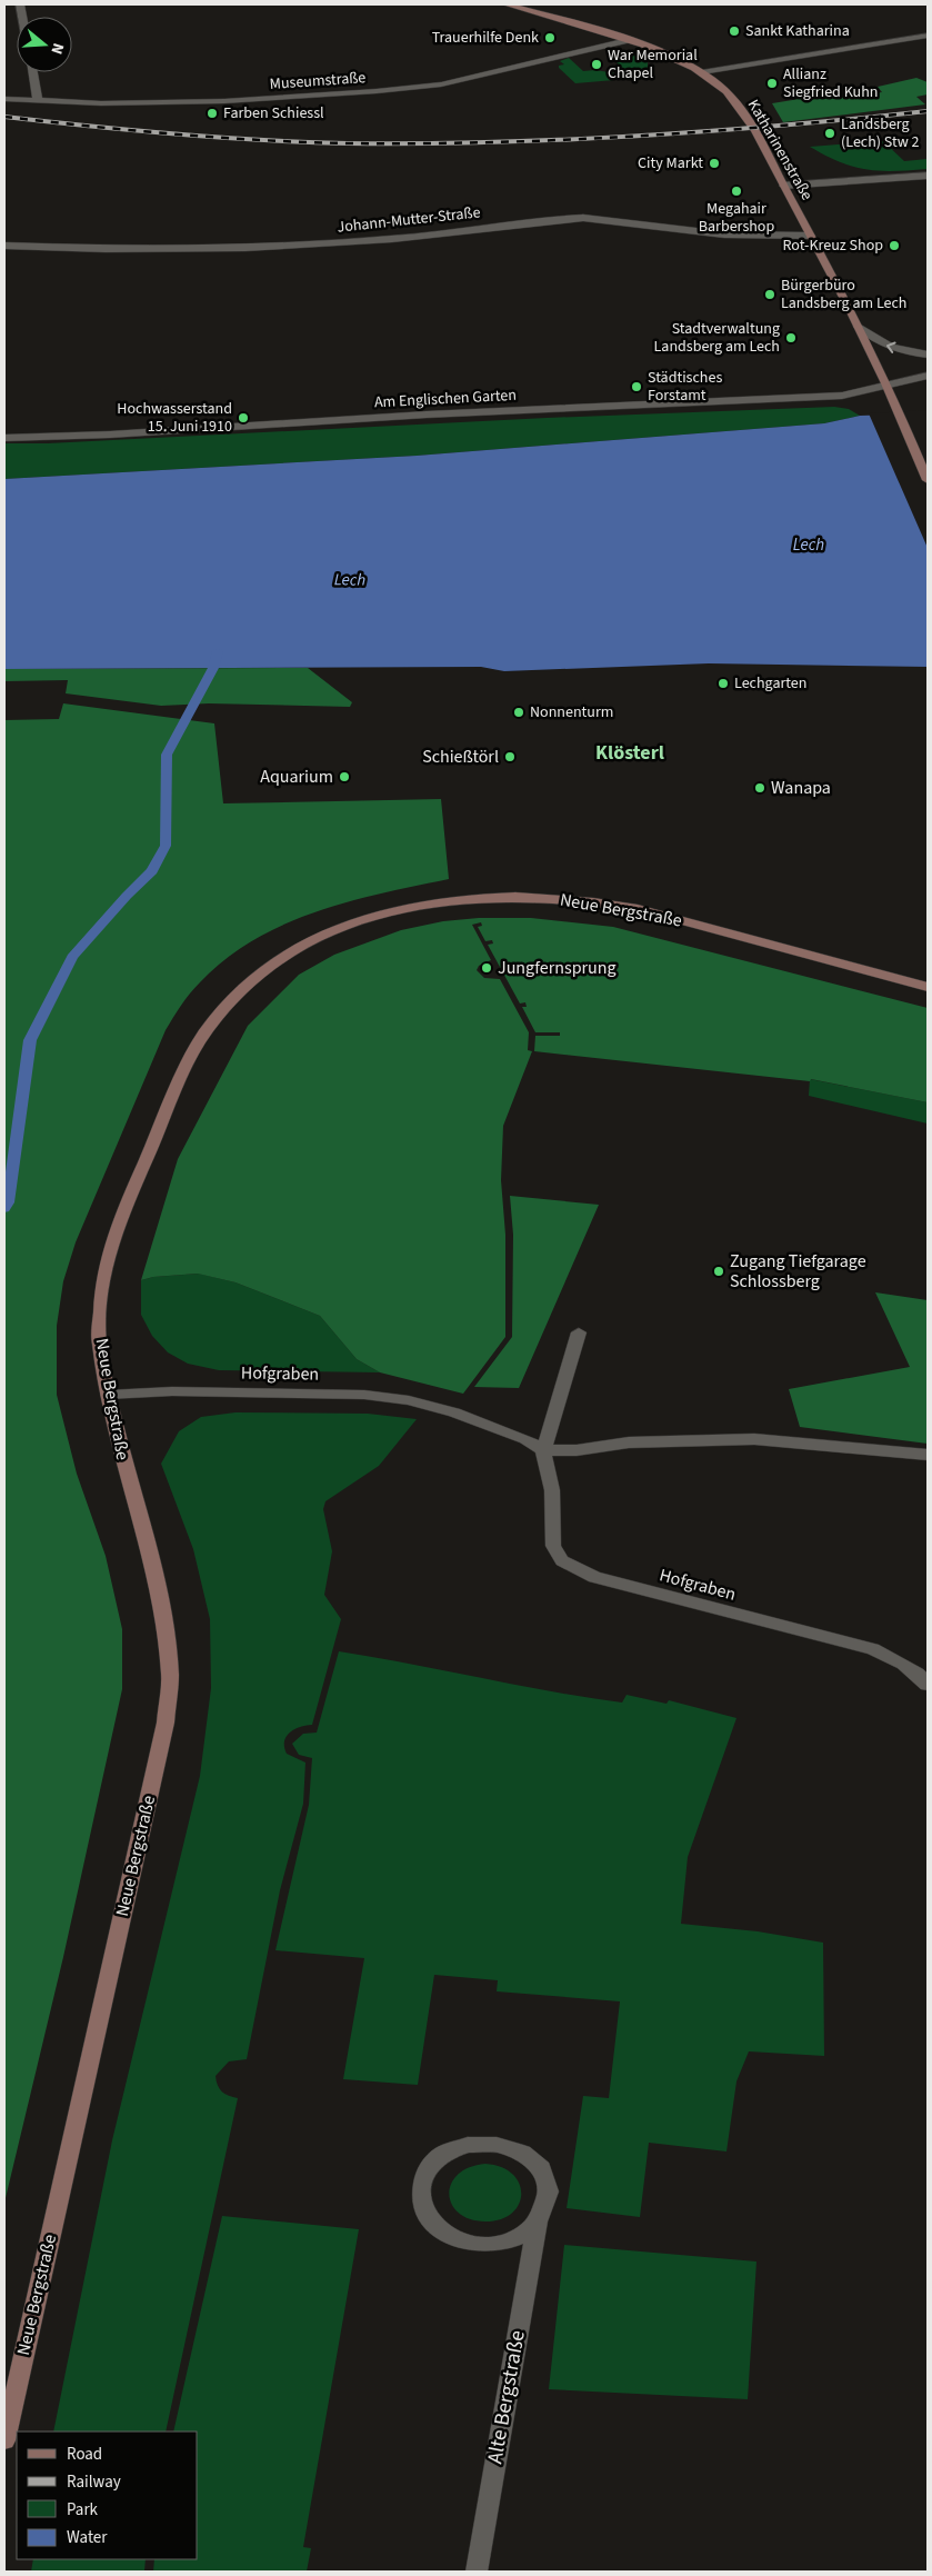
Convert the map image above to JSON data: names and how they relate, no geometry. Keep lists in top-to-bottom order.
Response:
{
  "streets": {
    "main road": ["Katharinenstraße", "Neue Bergstraße"],
    "street": [
      "Museumstraße",
      "Johann-Mutter-Straße",
      "Am Englischen Garten",
      "Hofgraben",
      "Alte Bergstraße"
    ]
  },
  "crossings": [
    ["Museumstraße", "Katharinenstraße"],
    ["Katharinenstraße", "Johann-Mutter-Straße"],
    ["Katharinenstraße", "Am Englischen Garten"],
    ["Neue Bergstraße", "Hofgraben"]
  ],
  "districts": ["Klösterl"],
  "water": ["Lech"],
  "places": [
    "Sankt Katharina",
    "Trauerhilfe Denk",
    "War Memorial Chapel",
    "Allianz Siegfried Kuhn",
    "Farben Schiessl",
    "Landsberg (Lech) Stw 2",
    "City Markt",
    "Megahair Barbershop",
    "Rot-Kreuz Shop",
    "Bürgerbüro Landsberg am Lech",
    "Stadtverwaltung Landsberg am Lech",
    "Städtisches Forstamt",
    "Hochwasserstand 15. Juni 1910",
    "Lechgarten",
    "Nonnenturm",
    "Schießtörl",
    "Aquarium",
    "Wanapa",
    "Jungfernsprung",
    "Zugang Tiefgarage Schlossberg"
  ],
  "legend": [
    "Road",
    "Railway",
    "Park",
    "Water"
  ],
  "north": "right"
}
